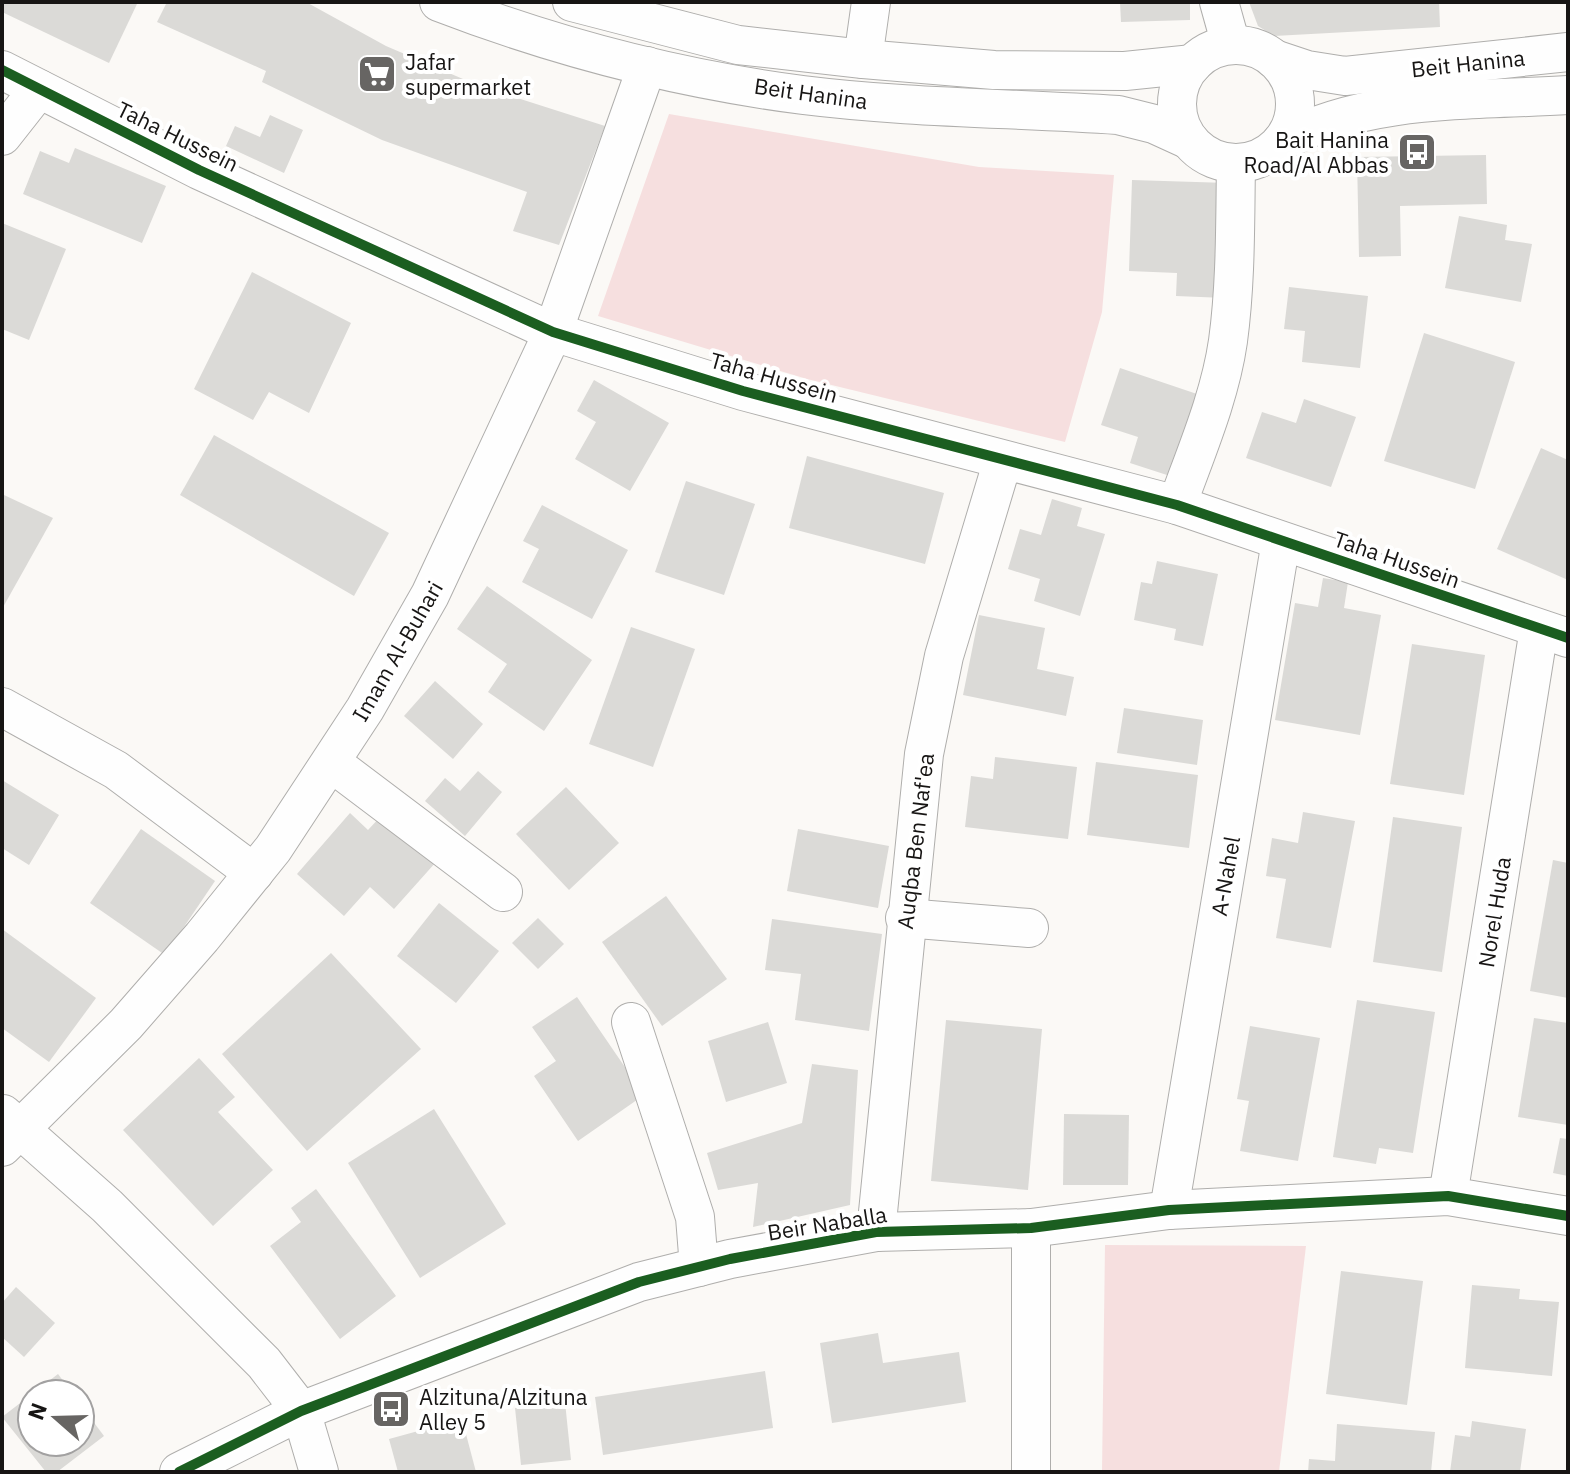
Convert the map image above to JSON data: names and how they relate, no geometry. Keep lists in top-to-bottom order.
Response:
{
  "streets": {
    "street": [
      "Beit Hanina",
      "Taha Hussein",
      "Imam Al-Buhari",
      "Auqba Ben Naf'ea",
      "A-Nahel",
      "Norel Huda",
      "Beir Naballa"
    ]
  },
  "crossings": [
    ["Beit Hanina", "Imam Al-Buhari"],
    ["Taha Hussein", "Imam Al-Buhari"],
    ["Taha Hussein", "Auqba Ben Naf'ea"],
    ["Taha Hussein", "A-Nahel"],
    ["Taha Hussein", "Norel Huda"],
    ["Auqba Ben Naf'ea", "Beir Naballa"],
    ["A-Nahel", "Beir Naballa"],
    ["Norel Huda", "Beir Naballa"]
  ],
  "places": {
    "supermarket": ["Jafar supermarket"],
    "bus stop": ["Bait Hanina Road/Al Abbas", "Alzituna/Alzituna Alley 5"]
  },
  "north": "left"
}
